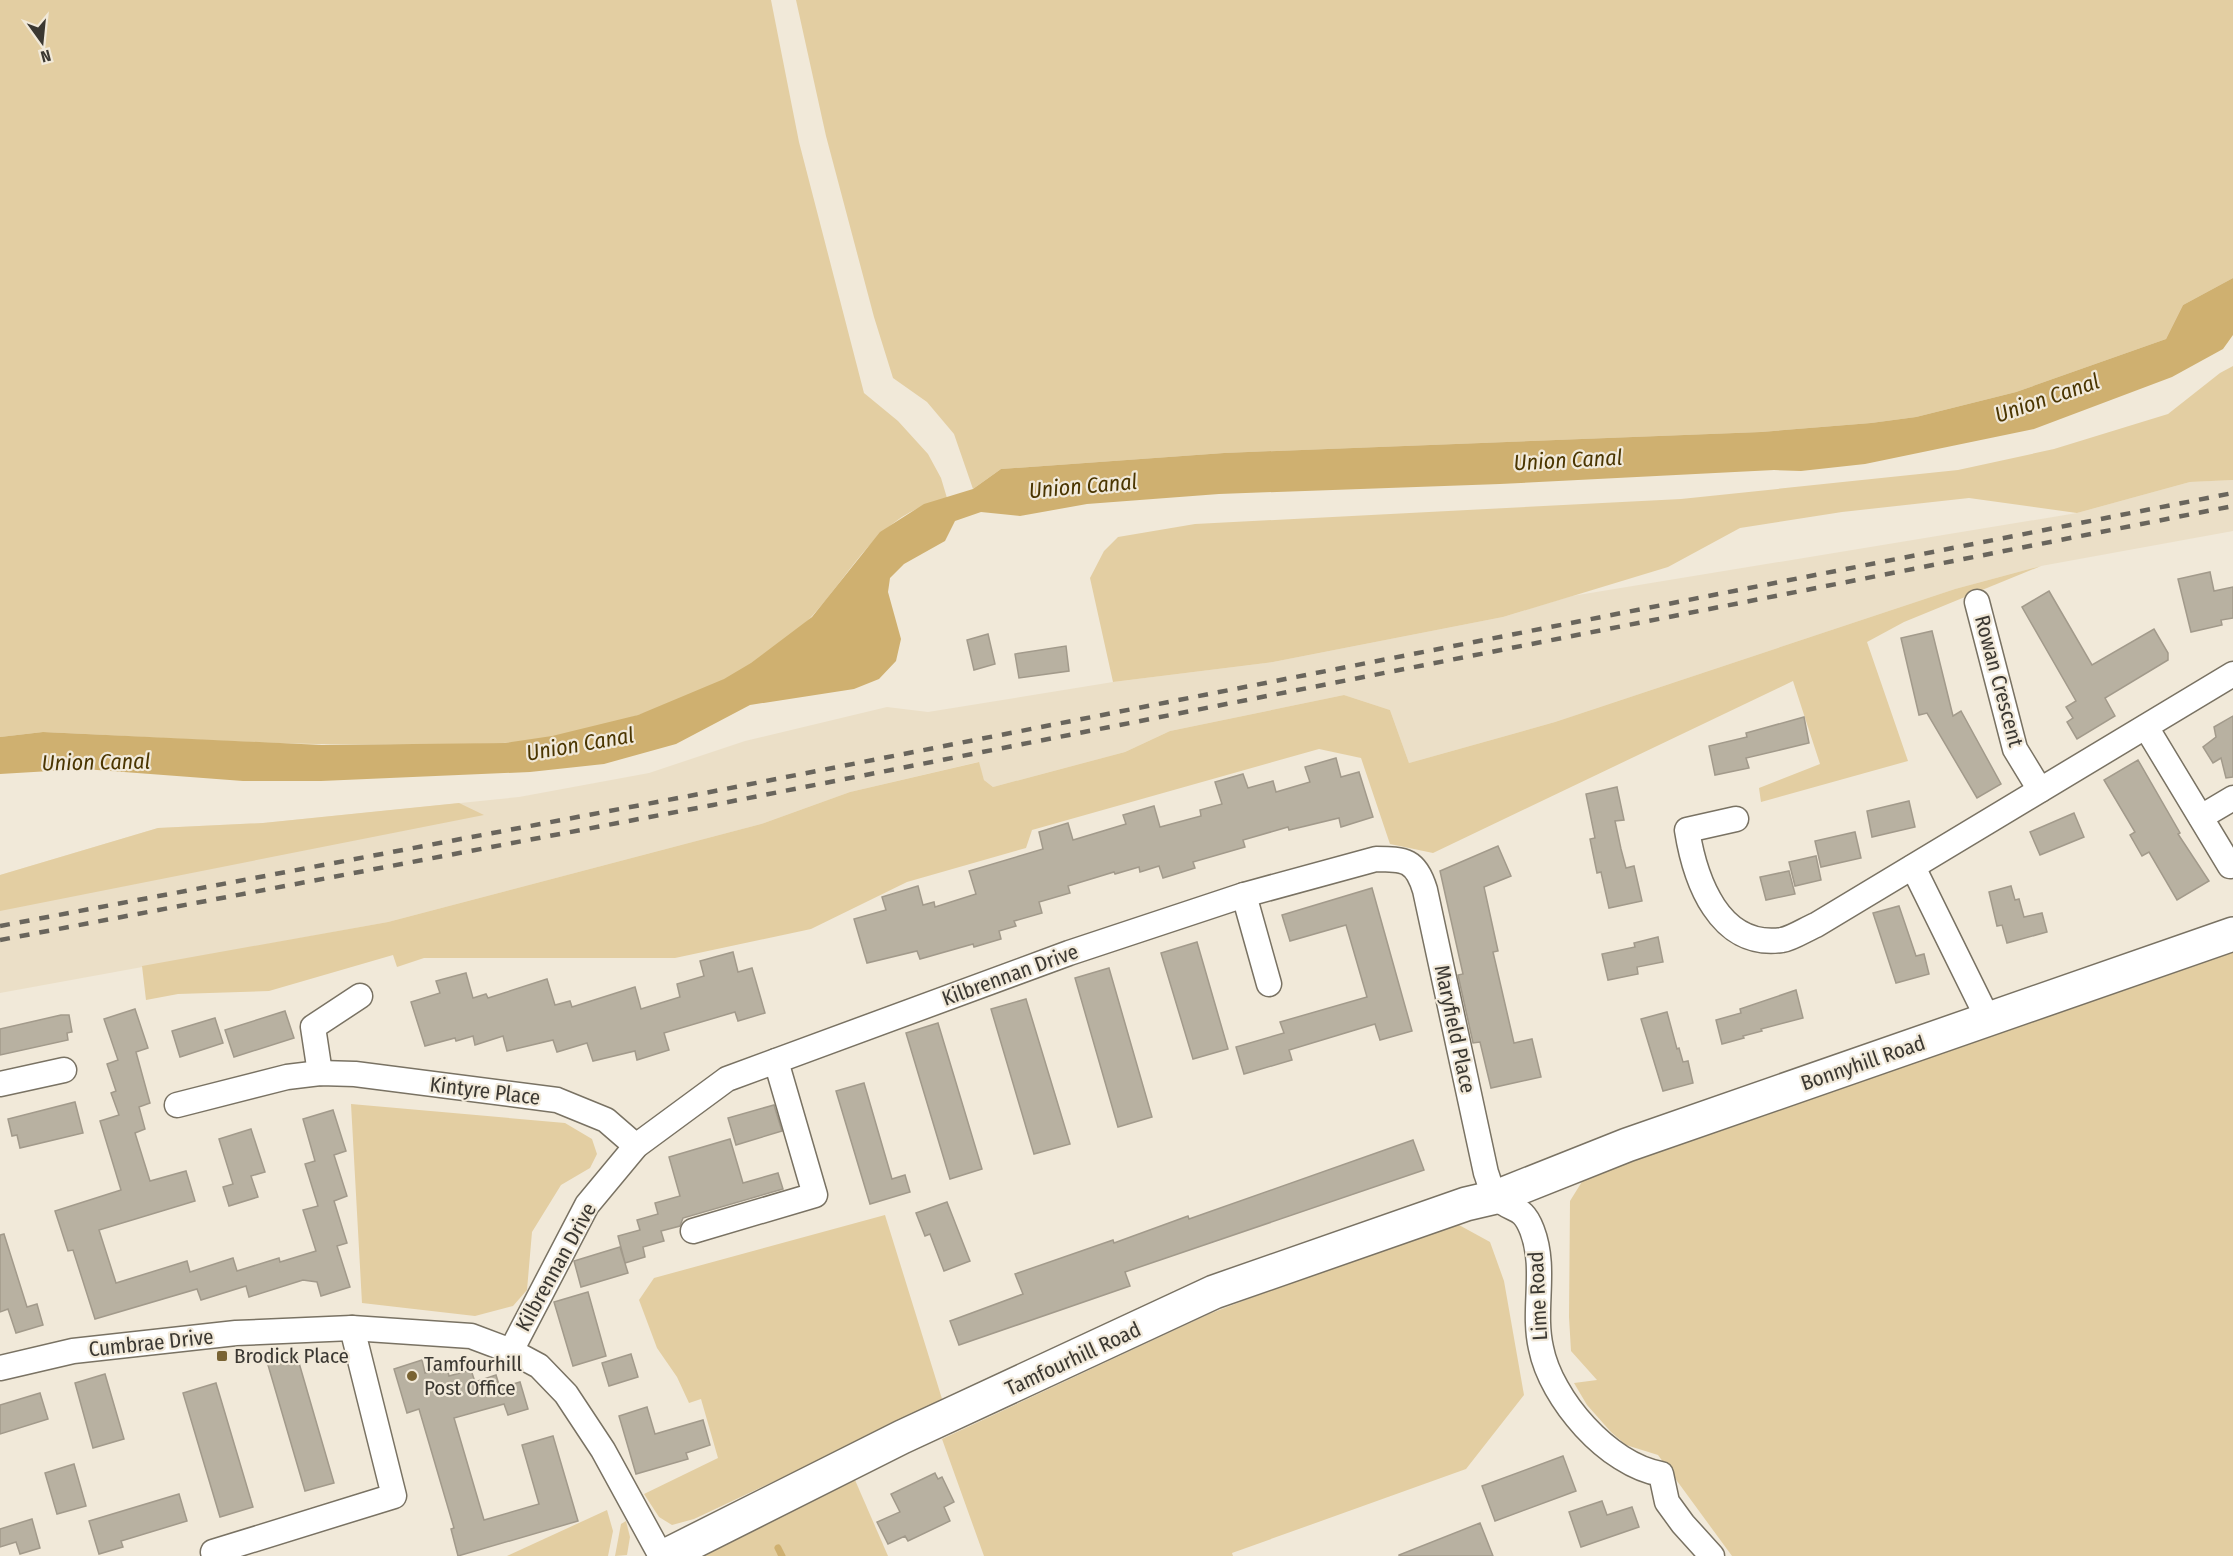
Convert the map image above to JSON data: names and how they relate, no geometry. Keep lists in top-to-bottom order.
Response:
{
  "streets": {
    "main road": ["Bonnyhill Road", "Tamfourhill Road"],
    "street": [
      "Rowan Crescent",
      "Kilbrennan Drive",
      "Maryfield Place",
      "Kintyre Place",
      "Lime Road",
      "Cumbrae Drive"
    ]
  },
  "crossings": [
    ["Kilbrennan Drive", "Maryfield Place"],
    ["Kilbrennan Drive", "Kintyre Place"],
    ["Kilbrennan Drive", "Cumbrae Drive"],
    ["Maryfield Place", "Bonnyhill Road"],
    ["Maryfield Place", "Lime Road"],
    ["Maryfield Place", "Tamfourhill Road"],
    ["Bonnyhill Road", "Lime Road"],
    ["Bonnyhill Road", "Tamfourhill Road"],
    ["Lime Road", "Tamfourhill Road"],
    ["Cumbrae Drive", "Tamfourhill Road"]
  ],
  "water": ["Union Canal"],
  "places": {
    "transit": ["Brodick Place"],
    "other": ["Tamfourhill Post Office"]
  },
  "north": "bottom"
}
